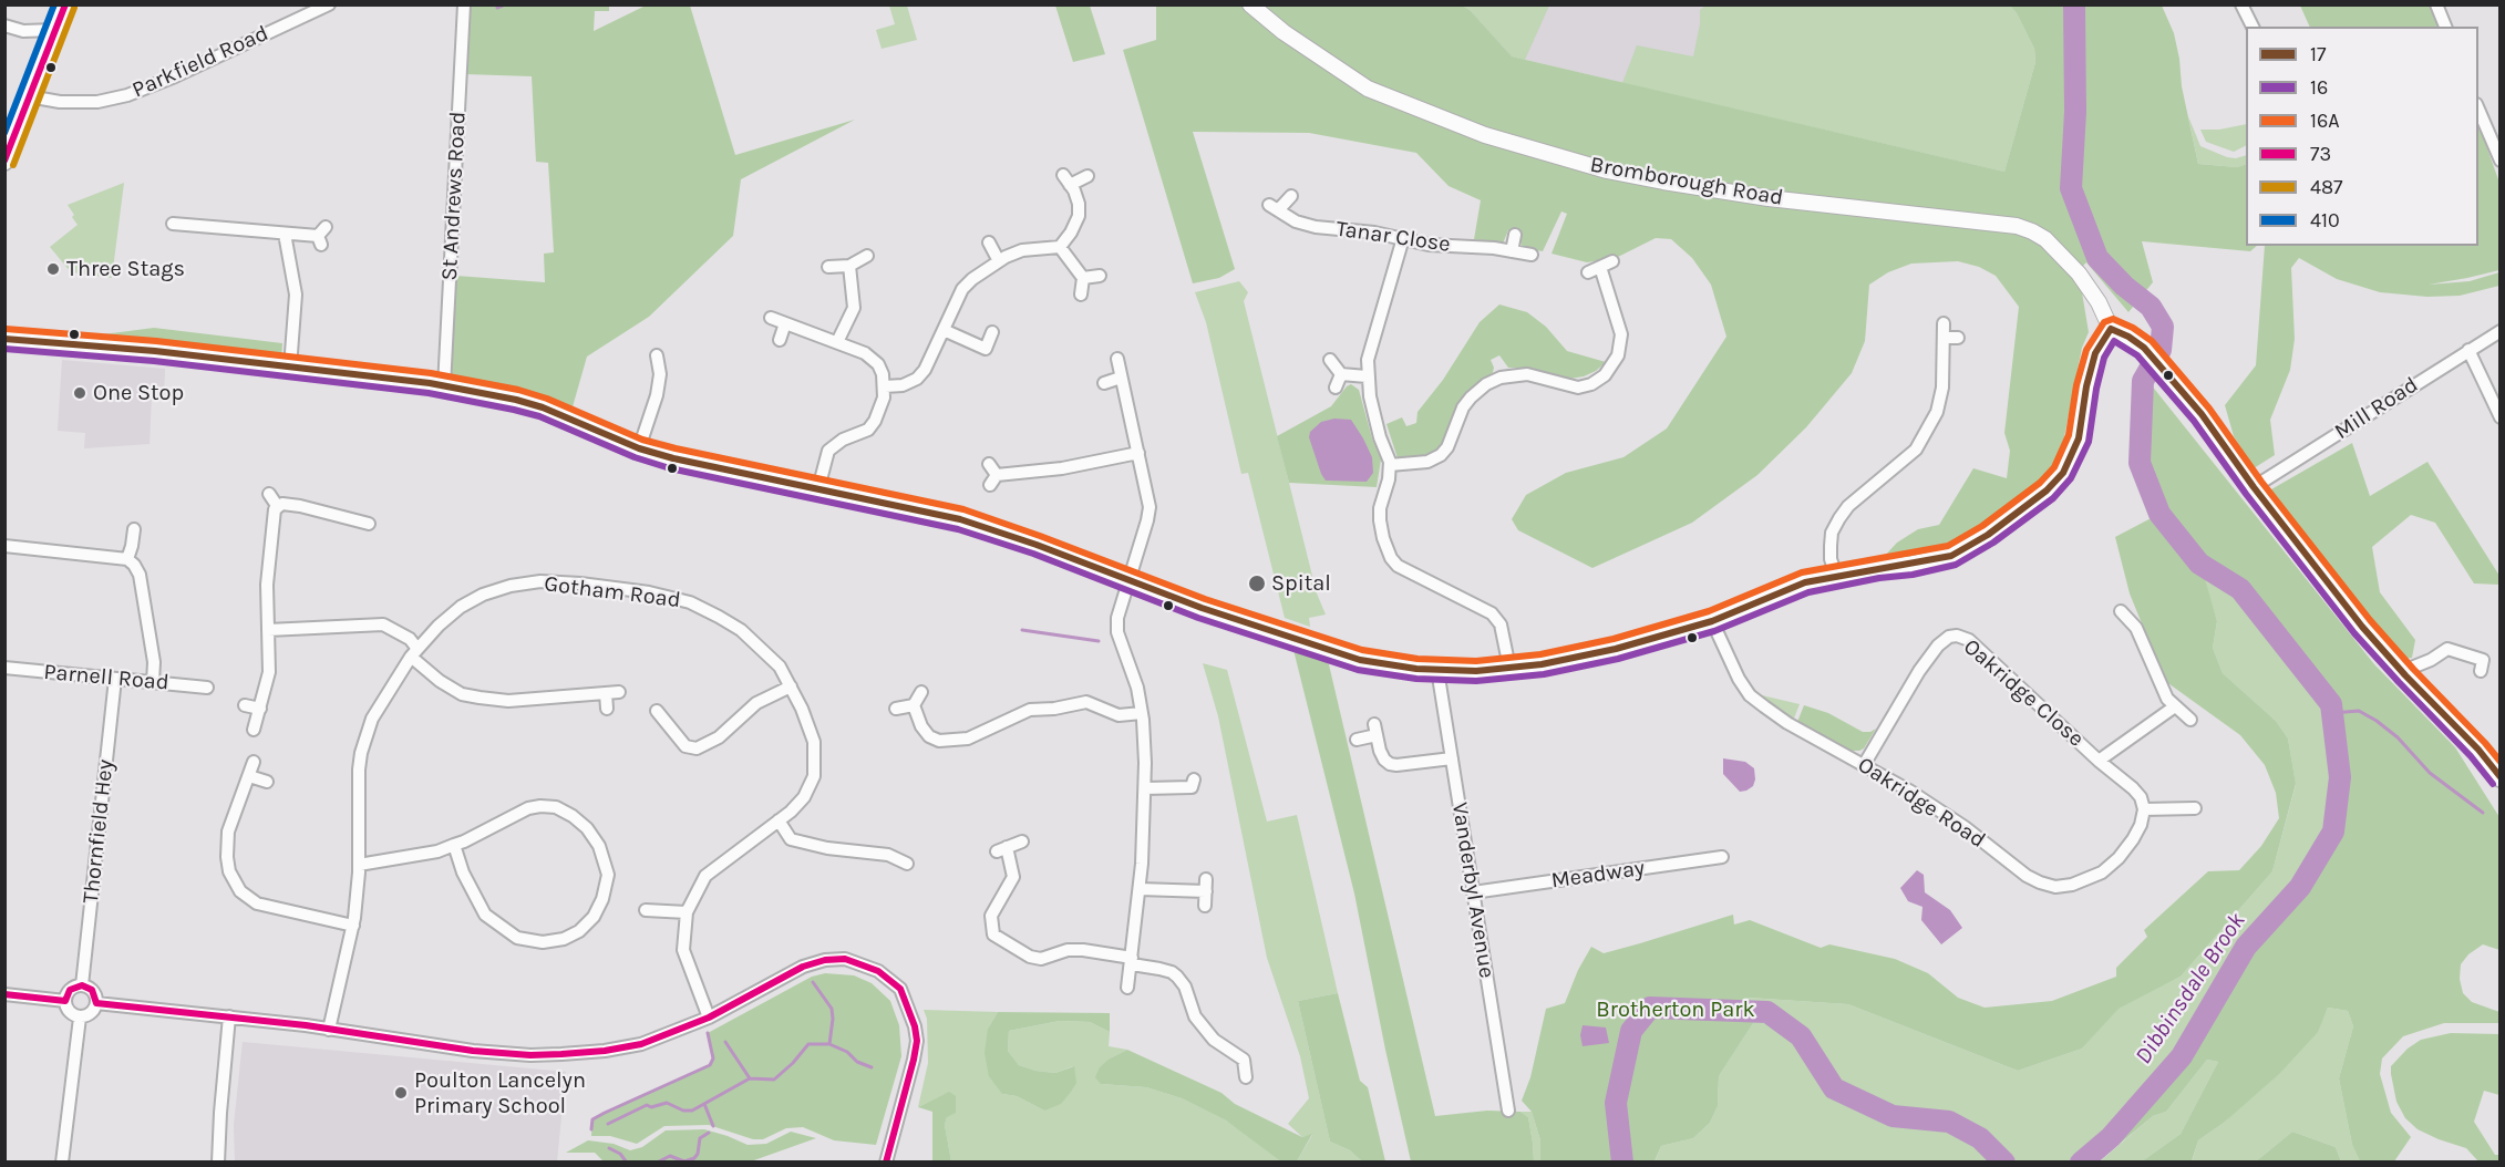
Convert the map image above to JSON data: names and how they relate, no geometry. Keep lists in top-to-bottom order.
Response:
{
  "streets": {
    "street": [
      "Parkfield Road",
      "Bromborough Road",
      "St Andrews Road",
      "Tanar Close",
      "Mill Road",
      "Gotham Road",
      "Parnell Road",
      "Oakridge Close",
      "Oakridge Road",
      "Thornfield Hey",
      "Meadway",
      "Vanderbyl Avenue"
    ]
  },
  "crossings": [
    ["Parnell Road", "Thornfield Hey"],
    ["Oakridge Close", "Oakridge Road"],
    ["Meadway", "Vanderbyl Avenue"]
  ],
  "water": ["Dibbinsdale Brook"],
  "parks": ["Brotherton Park"],
  "places": [
    "Three Stags",
    "One Stop",
    "Spital",
    "Poulton Lancelyn Primary School"
  ],
  "lines": [
    "transit line 73",
    "transit line 410",
    "transit line 487",
    "transit line 16A",
    "transit line 17",
    "transit line 16"
  ],
  "legend": [
    "17",
    "16",
    "16A",
    "73",
    "487",
    "410"
  ]
}
